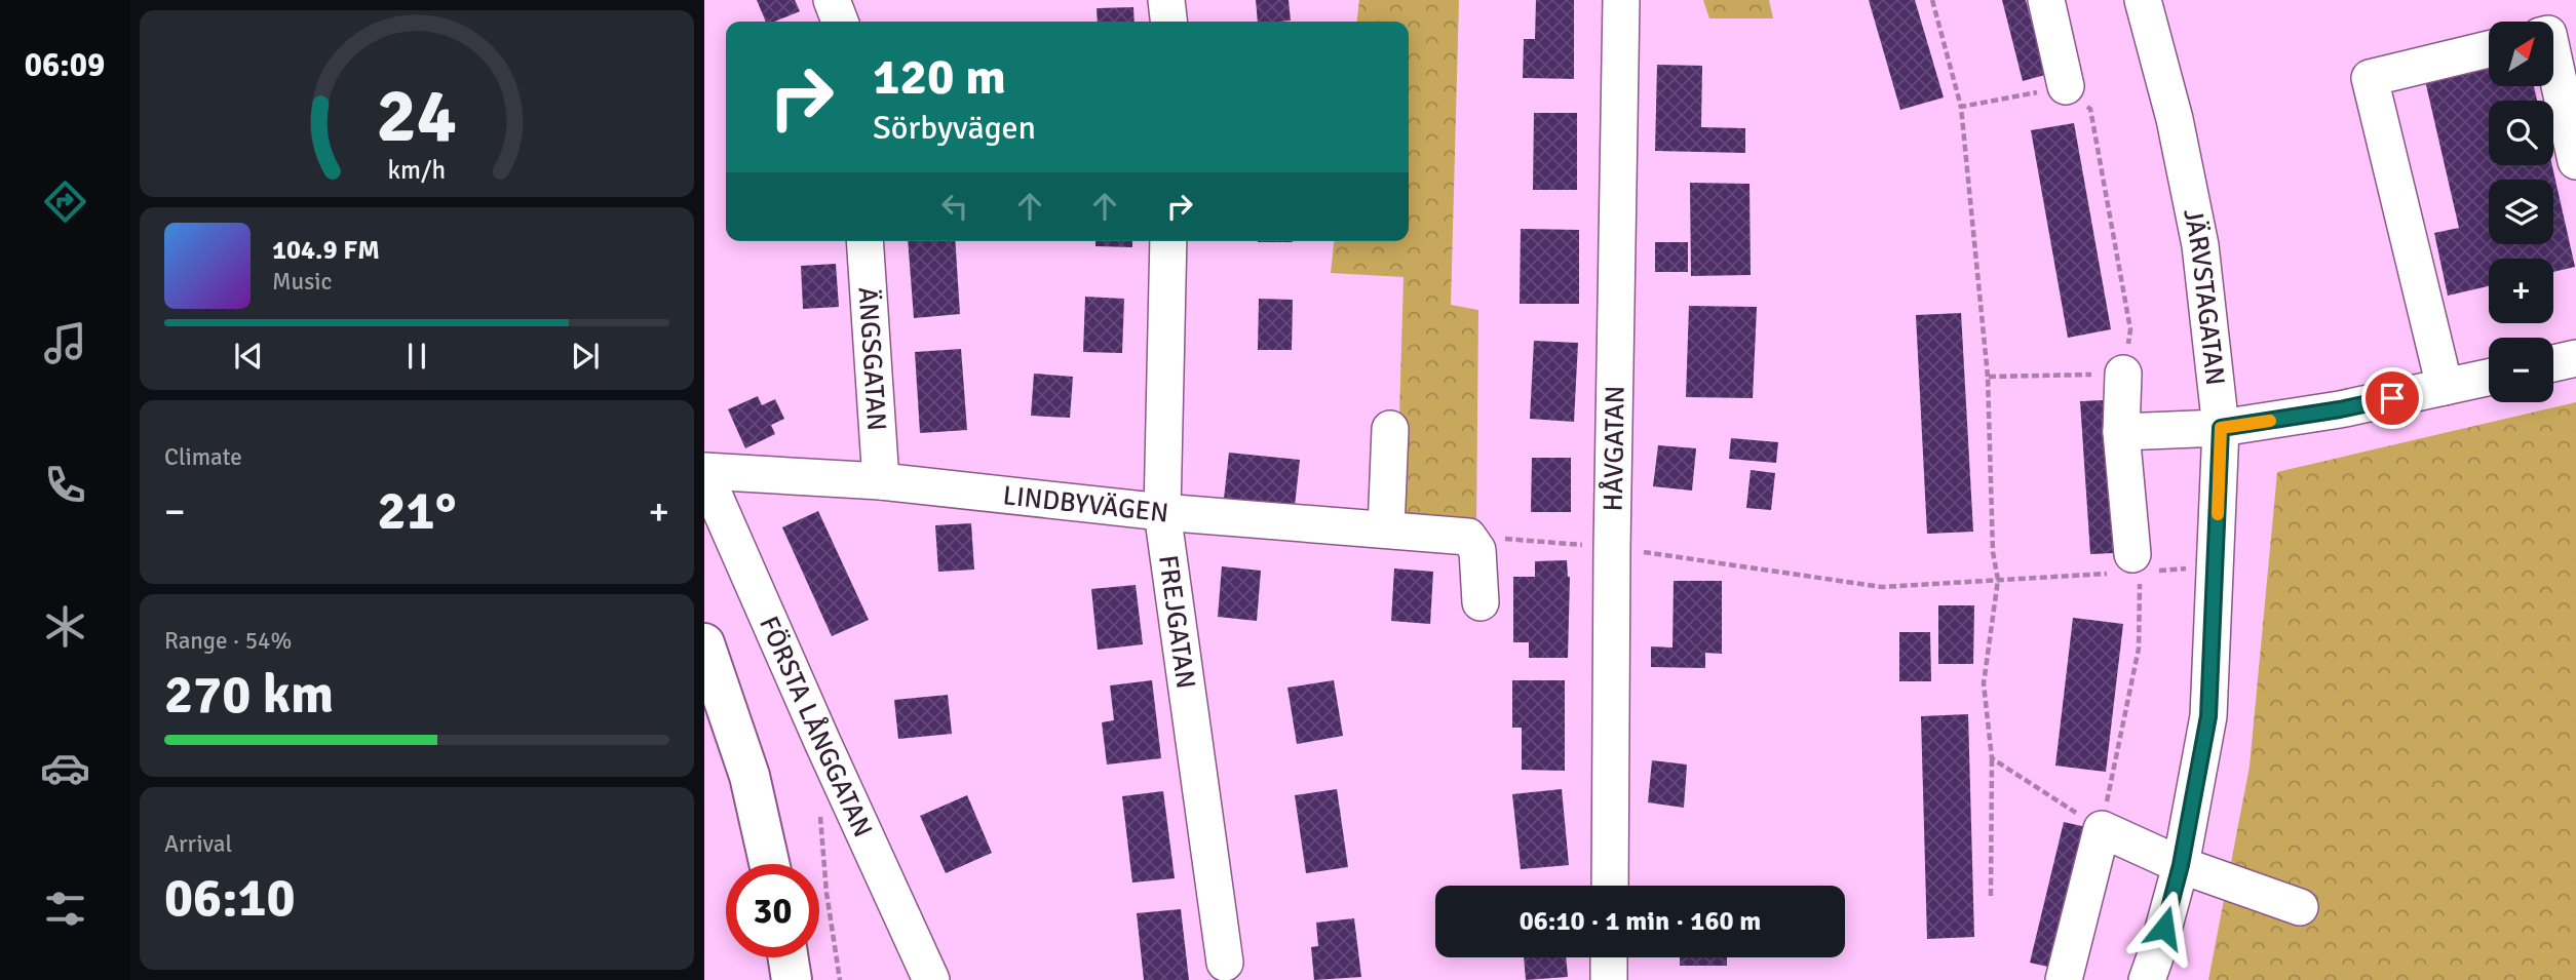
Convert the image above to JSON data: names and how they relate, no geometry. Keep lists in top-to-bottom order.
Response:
{
  "streets": {
    "street": [
      "JÄRVSTAGATAN",
      "ÄNGSGATAN",
      "HÅVGATAN",
      "LINDBYVÄGEN",
      "FREJGATAN",
      "FÖRSTA LÅNGGATAN"
    ]
  },
  "crossings": [
    ["ÄNGSGATAN", "LINDBYVÄGEN"],
    ["LINDBYVÄGEN", "FREJGATAN"],
    ["LINDBYVÄGEN", "FÖRSTA LÅNGGATAN"]
  ],
  "north": "top right",
  "page": {
    "tabs": "06:09",
    "map_buttons": ["+", "−"],
    "turn": ["120 m", "Sörbyvägen"],
    "song": ["104.9 FM", "Music"],
    "tile": [
      "Climate",
      ["Range · 54%", "270 km"],
      ["Arrival", "06:10"]
    ],
    "heat": ["−", "21°", "+"],
    "limit": "30",
    "trip": "06:10 · 1 min · 160 m",
    "gauge": ["24", "km/h"]
  }
}
